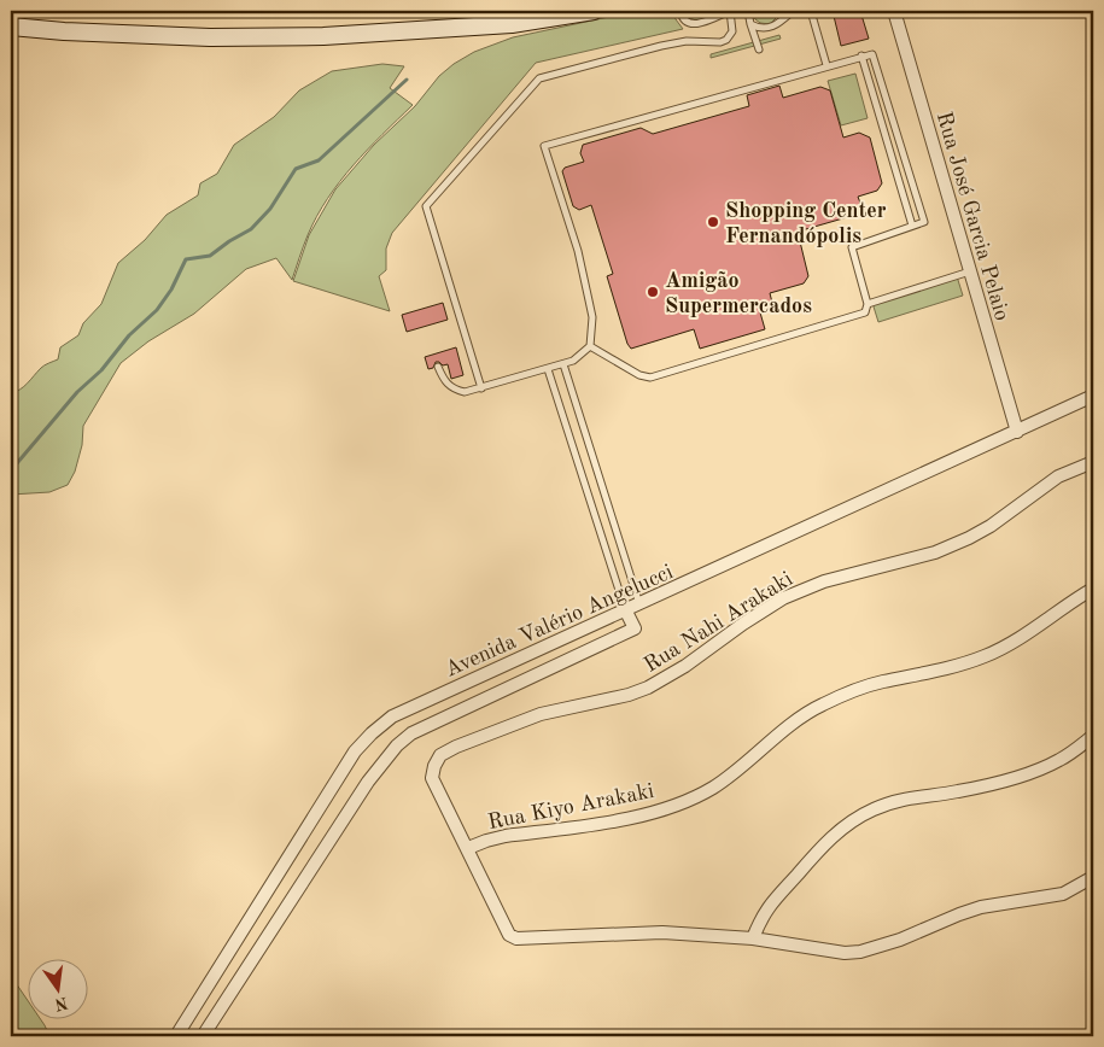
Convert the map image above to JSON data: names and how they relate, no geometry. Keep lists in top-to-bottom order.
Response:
{
  "streets": {
    "street": [
      "Rua José Garcia Pelaio",
      "Avenida Valério Angelucci",
      "Rua Nahi Arakaki",
      "Rua Kiyo Arakaki"
    ]
  },
  "crossings": [
    ["Rua José Garcia Pelaio", "Avenida Valério Angelucci"],
    ["Rua Nahi Arakaki", "Rua Kiyo Arakaki"]
  ],
  "places": ["Shopping Center Fernandópolis", "Amigão Supermercados"],
  "north": "bottom"
}
